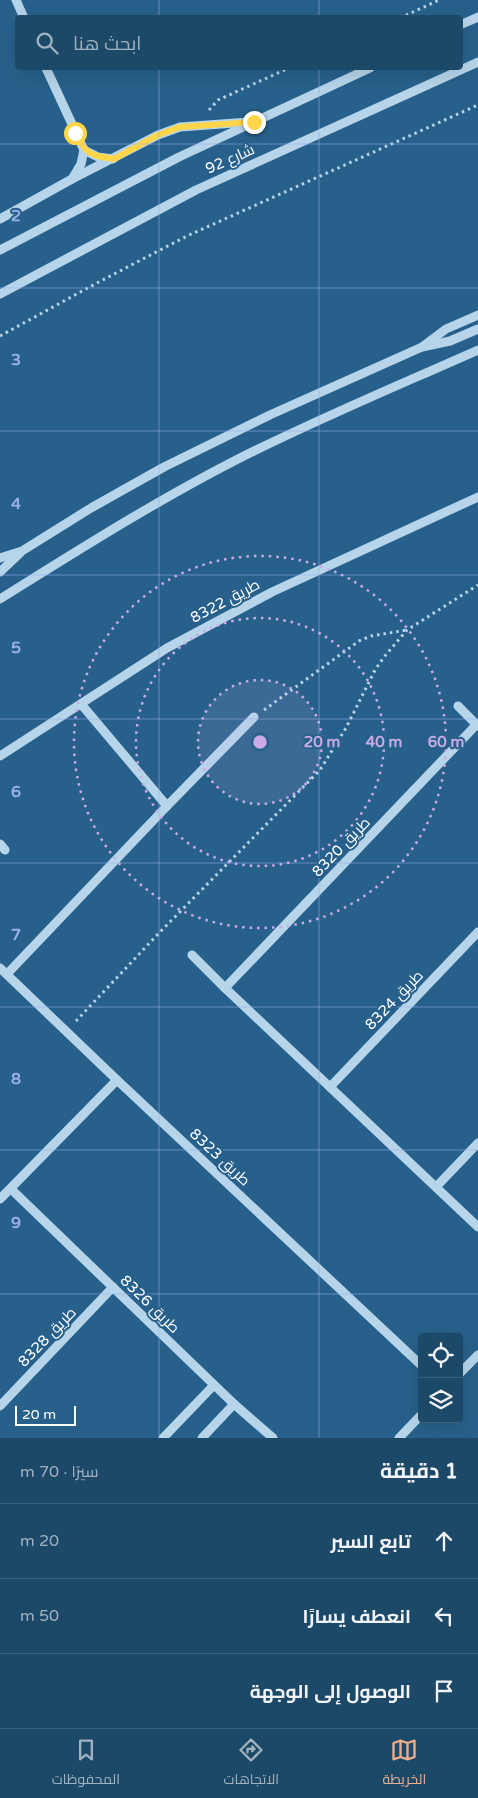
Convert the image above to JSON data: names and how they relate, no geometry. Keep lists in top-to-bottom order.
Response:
{
  "streets": {
    "street": [
      "شارع 92",
      "طريق 8322",
      "طريق 8320",
      "طريق 8324",
      "طريق 8323",
      "طريق 8326",
      "طريق 8328"
    ]
  },
  "crossings": [
    ["طريق 8326", "طريق 8328"]
  ],
  "scale_bar": "20 m",
  "page": {
    "search": "ابحث هنا",
    "scale": "20 m",
    "heading": ["1 دقيقة", "سيرًا · 70 m"],
    "list": [
      ["تابع السير", "20 m"],
      ["انعطف يسارًا", "50 m"],
      "الوصول إلى الوجهة"
    ],
    "nav": ["الخريطة", "الاتجاهات", "المحفوظات"]
  },
  "grid": {
    "rows": [
      "2",
      "3",
      "4",
      "5",
      "6",
      "7",
      "8",
      "9"
    ]
  },
  "rings": ["20 m", "40 m", "60 m"]
}
